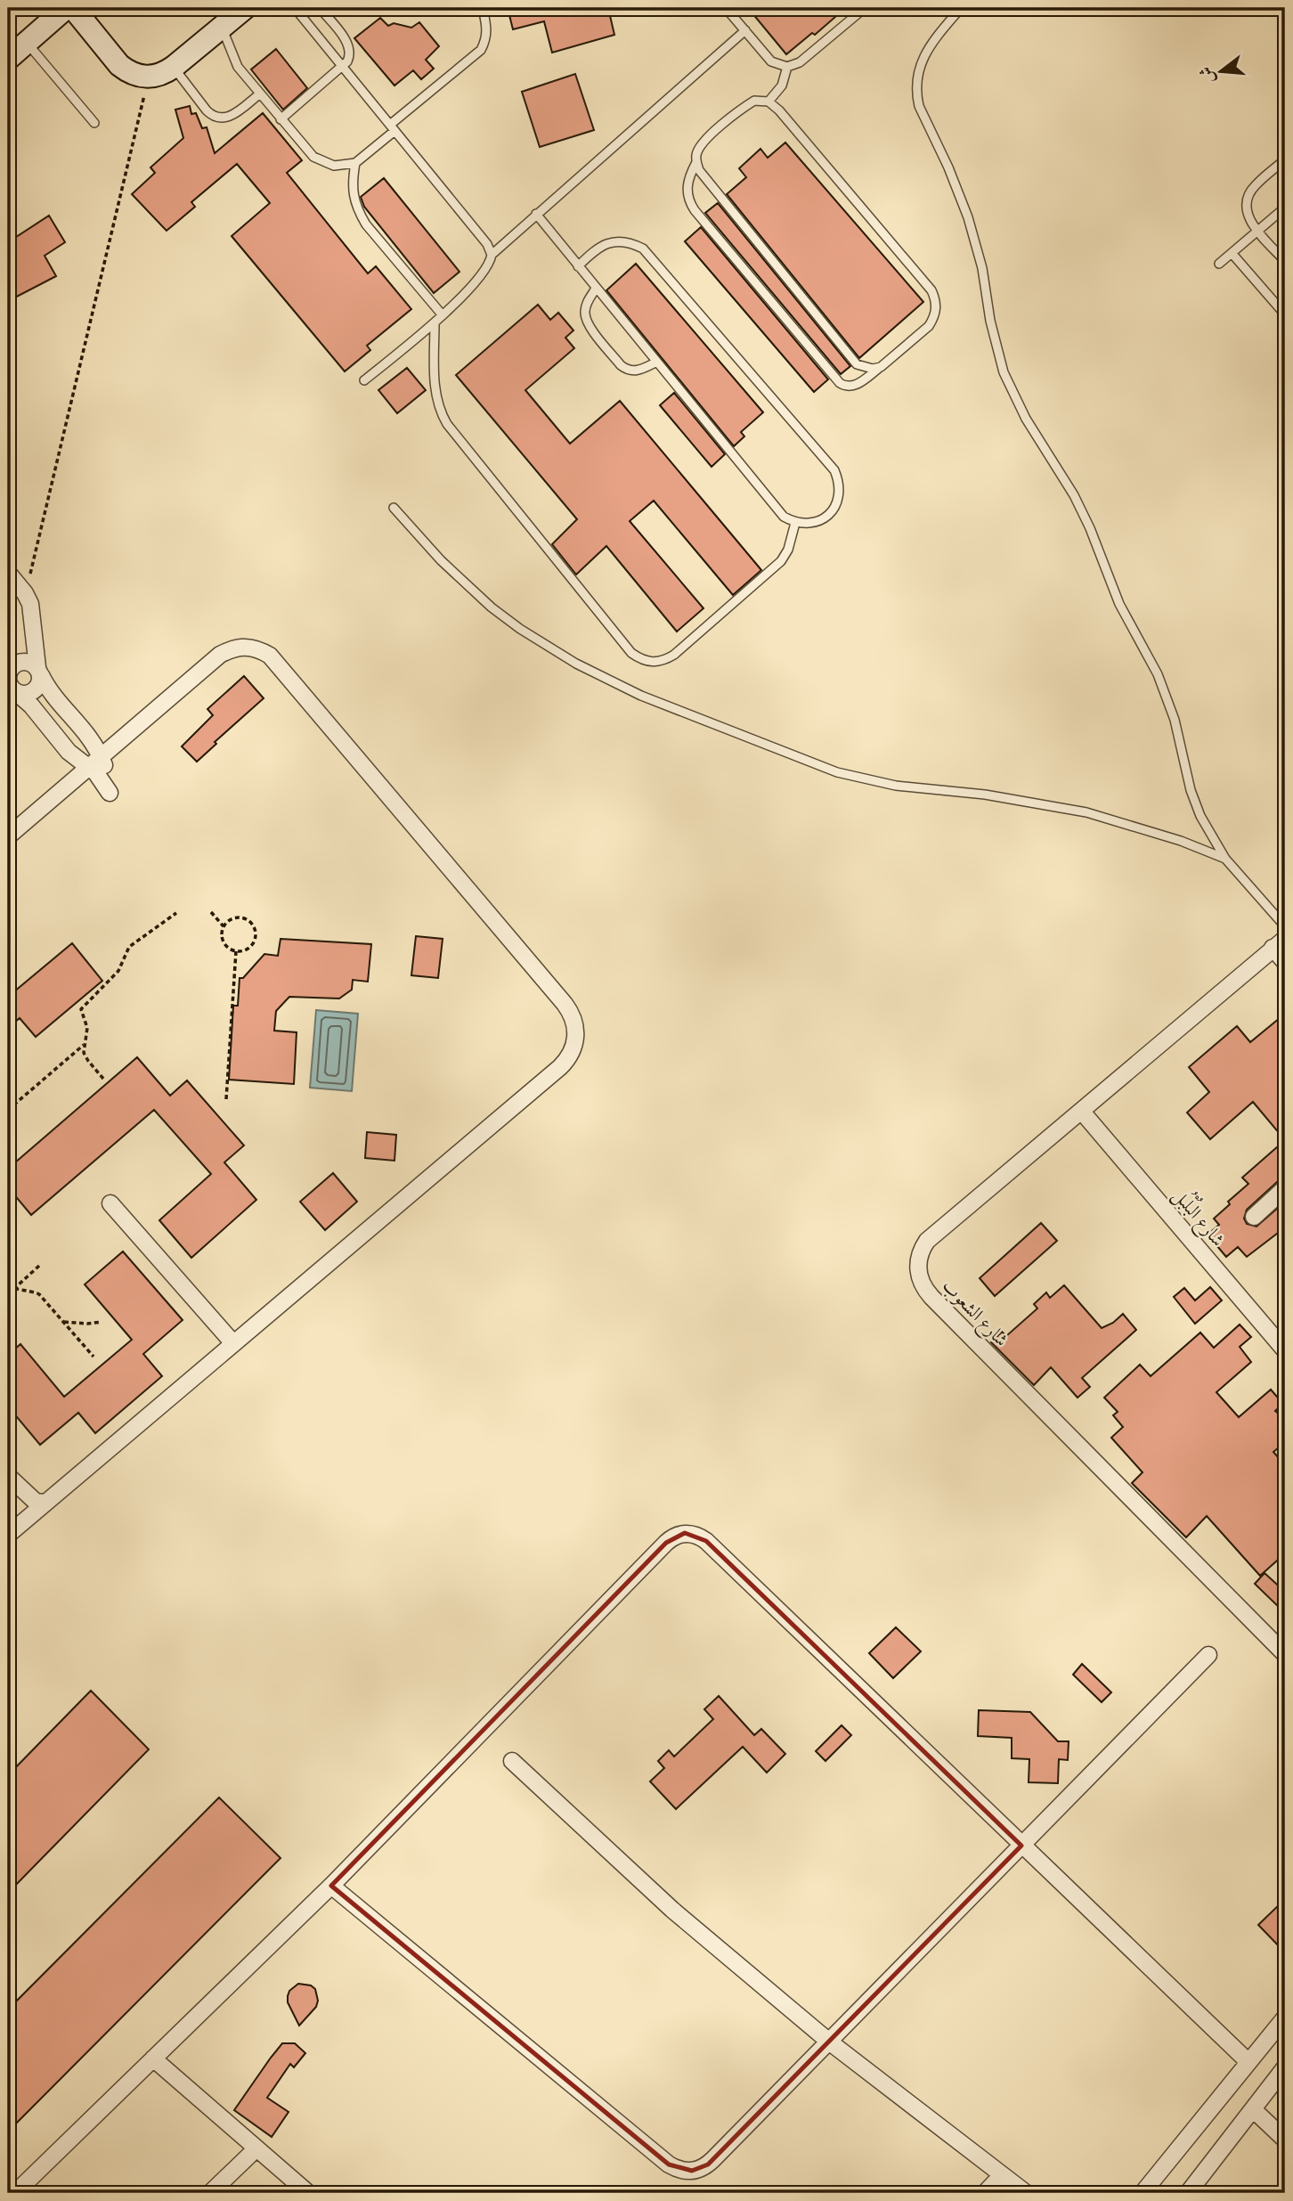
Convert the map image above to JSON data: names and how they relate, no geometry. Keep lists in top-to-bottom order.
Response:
{
  "streets": {
    "street": ["شارع البُلْبُل", "شارع الشعوب"]
  },
  "crossings": [
    ["شارع البُلْبُل", "شارع الشعوب"]
  ],
  "north": "left"
}
